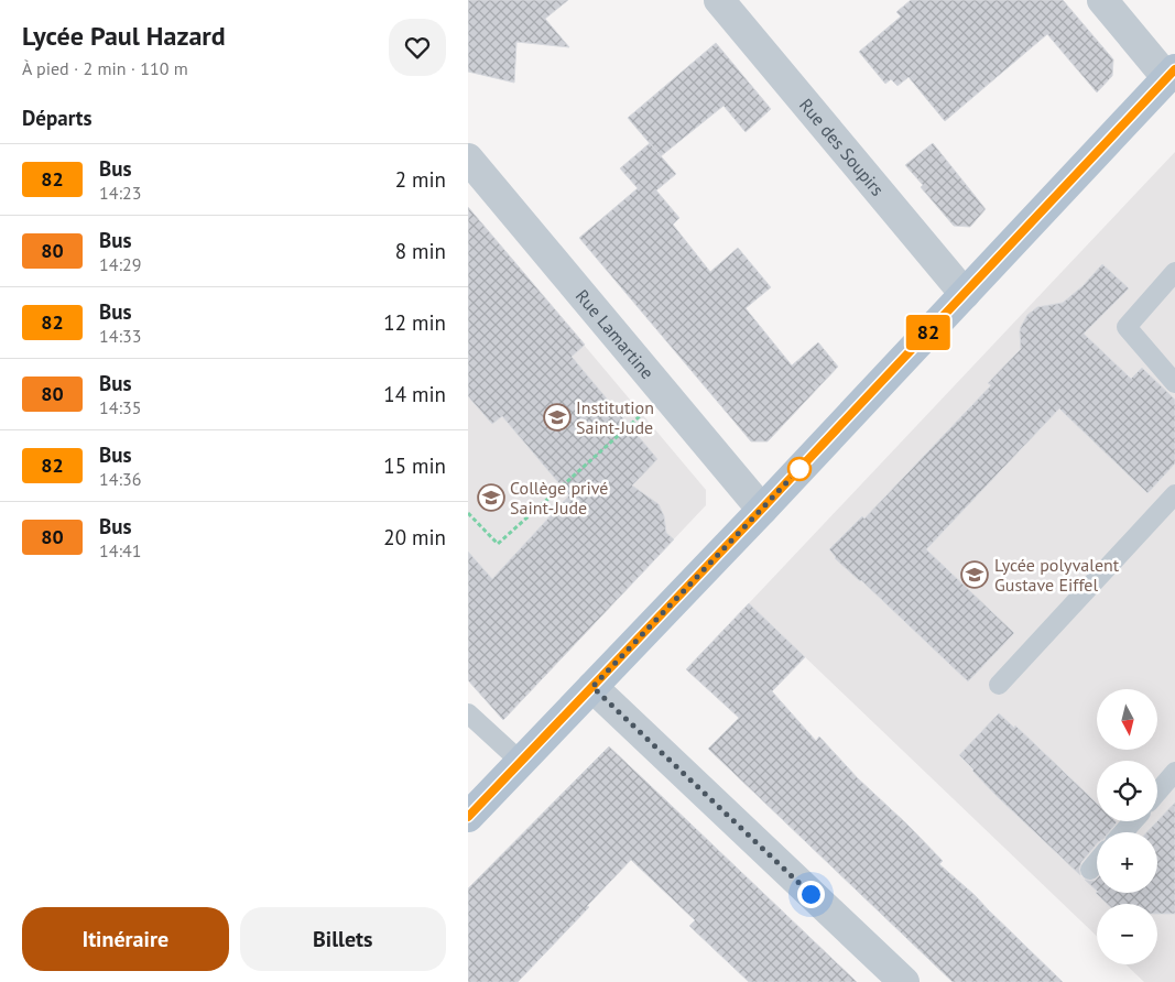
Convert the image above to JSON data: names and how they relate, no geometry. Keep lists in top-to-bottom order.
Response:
{
  "streets": {
    "street": ["Rue des Soupirs", "Rue Lamartine"]
  },
  "places": {
    "school or university": ["Institution Saint-Jude", "Collège privé Saint-Jude", "Lycée polyvalent Gustave Eiffel"]
  },
  "lines": ["bus line 82"],
  "north": "bottom",
  "page": {
    "heading": [
      ["Lycée Paul Hazard", "À pied · 2 min · 110 m"],
      "Départs"
    ],
    "on_map": "82",
    "list": [
      {
        "mark": "82",
        "name": "Bus",
        "note": "14:23",
        "value": "2 min"
      },
      {
        "mark": "80",
        "name": "Bus",
        "note": "14:29",
        "value": "8 min"
      },
      {
        "mark": "82",
        "name": "Bus",
        "note": "14:33",
        "value": "12 min"
      },
      {
        "mark": "80",
        "name": "Bus",
        "note": "14:35",
        "value": "14 min"
      },
      {
        "mark": "82",
        "name": "Bus",
        "note": "14:36",
        "value": "15 min"
      },
      {
        "mark": "80",
        "name": "Bus",
        "note": "14:41",
        "value": "20 min"
      }
    ],
    "map_buttons": ["+", "−"],
    "buttons": ["Itinéraire", "Billets"]
  }
}
